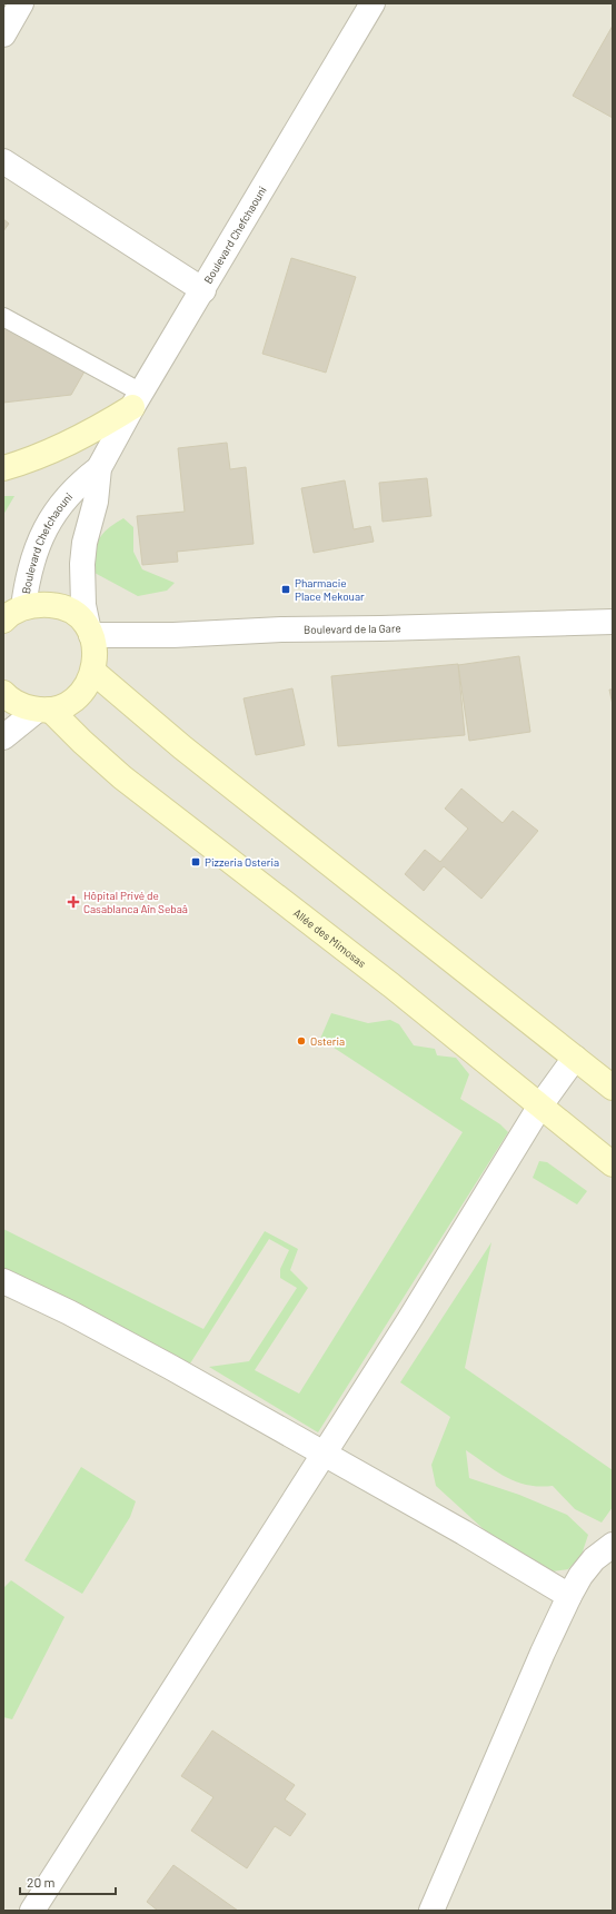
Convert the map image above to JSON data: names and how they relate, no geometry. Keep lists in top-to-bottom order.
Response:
{
  "streets": {
    "main road": ["Allée des Mimosas"],
    "street": ["Boulevard Chefchaouni", "Boulevard de la Gare"]
  },
  "crossings": [
    ["Boulevard Chefchaouni", "Boulevard de la Gare"]
  ],
  "places": {
    "transit": ["Pharmacie Place Mekouar", "Pizzeria Osteria"],
    "health": ["Hôpital Privé de Casablanca Aîn Sebaâ"],
    "other": ["Osteria"]
  },
  "scale_bar": "20 m"
}
